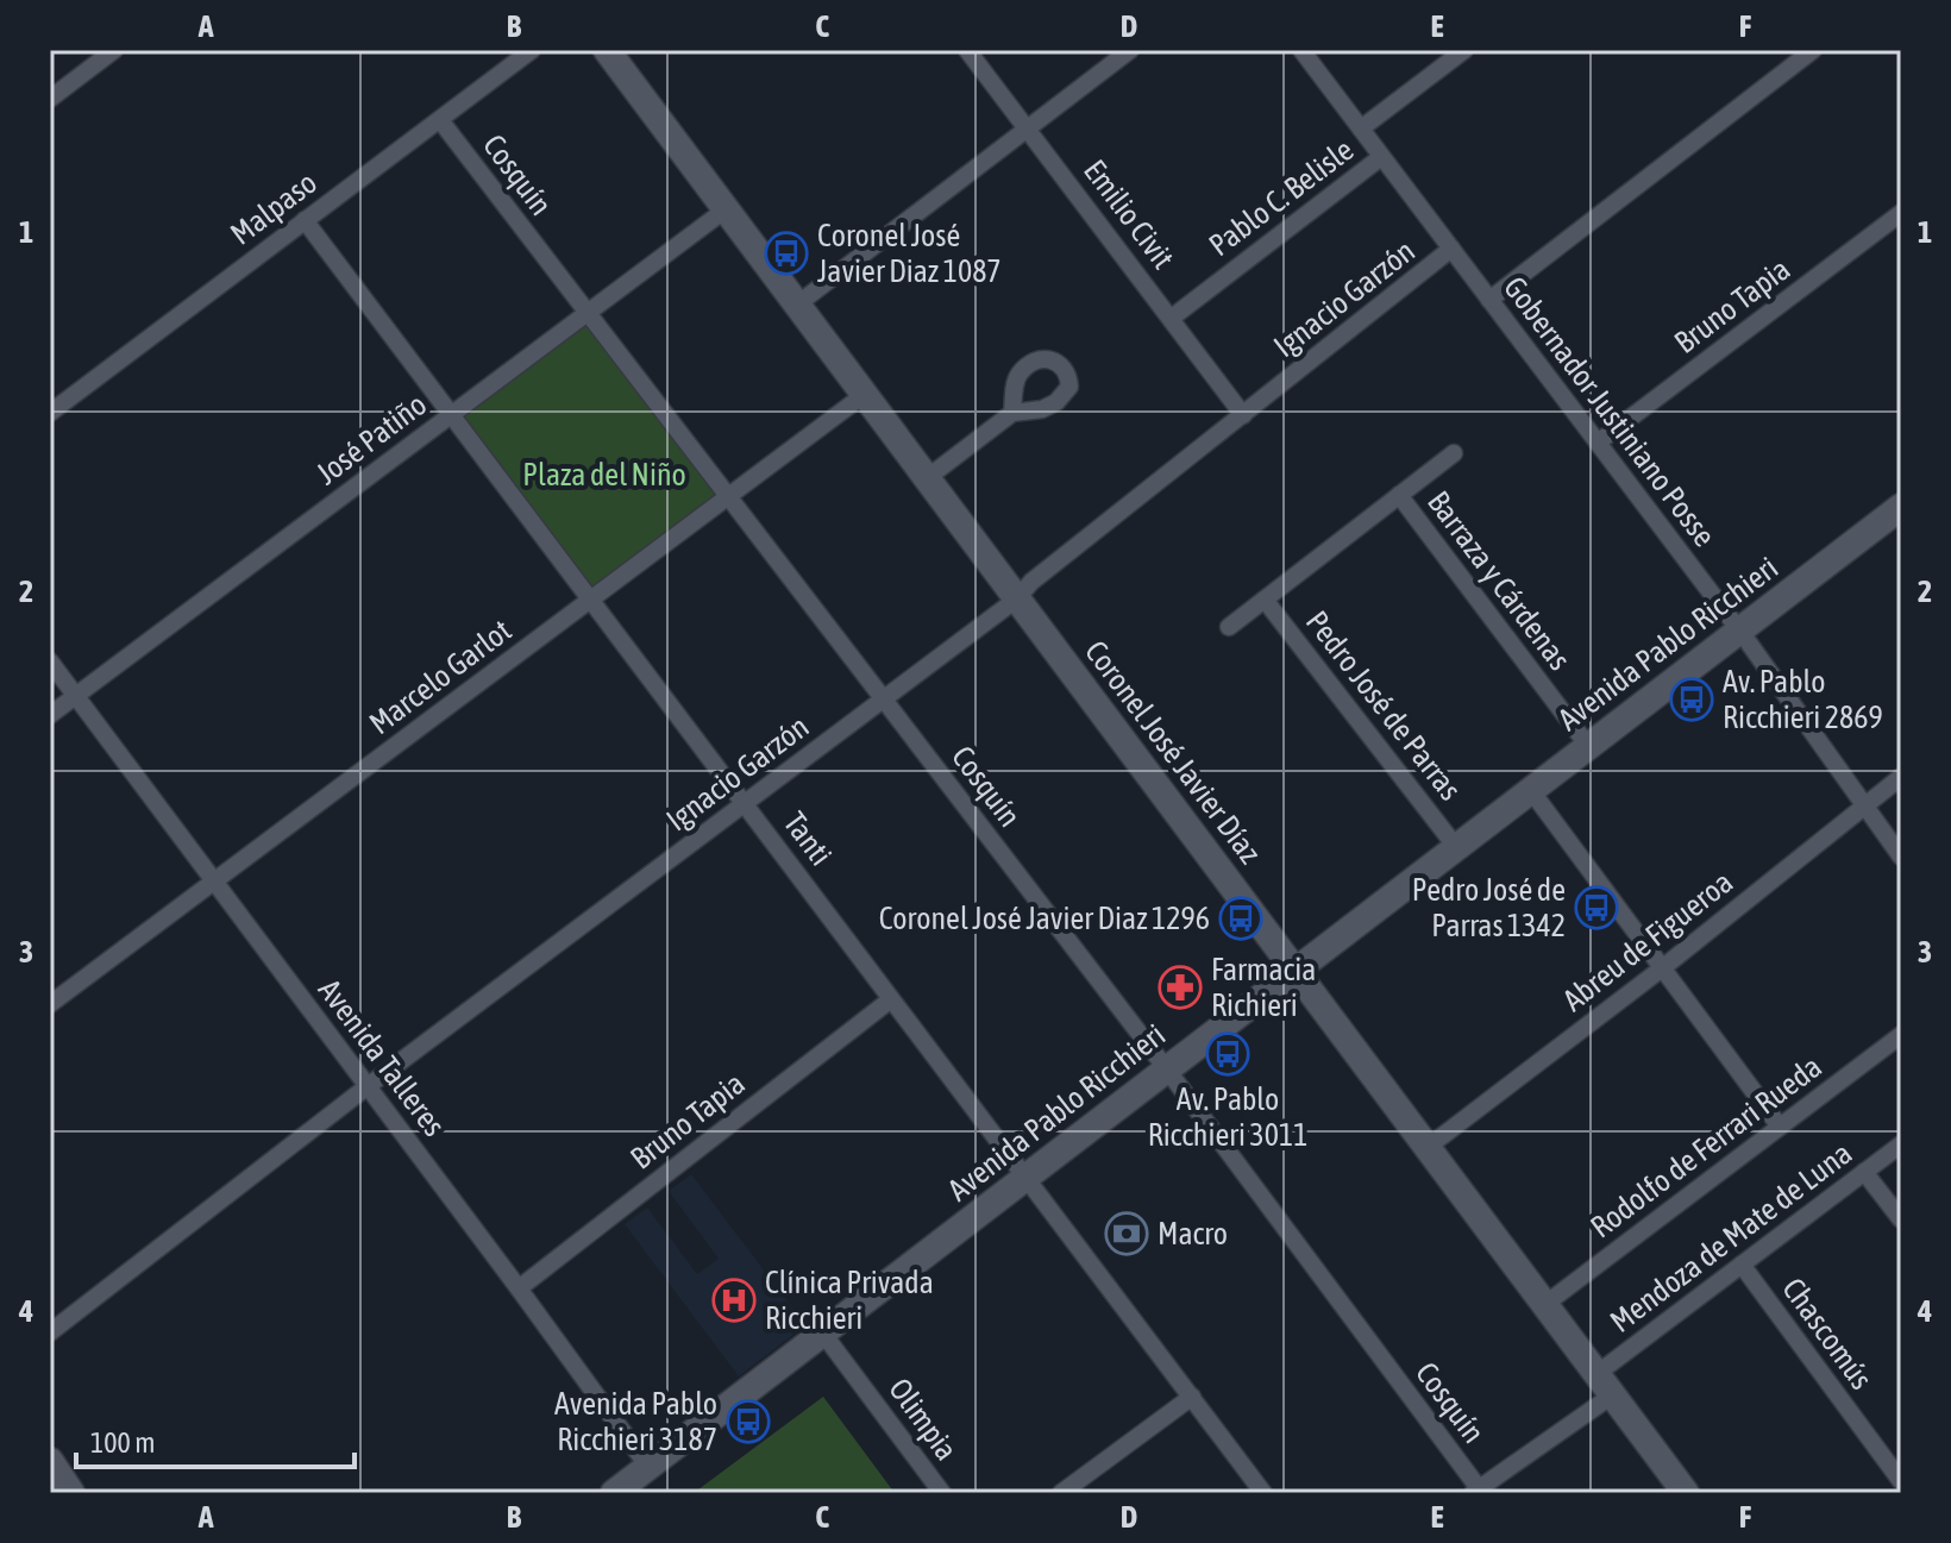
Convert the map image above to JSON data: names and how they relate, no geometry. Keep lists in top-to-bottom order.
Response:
{
  "streets": {
    "main road": ["Avenida Pablo Ricchieri", "Coronel José Javier Díaz"],
    "street": [
      "Cosquín",
      "Pablo C. Belisle",
      "Malpaso",
      "Emilio Civit",
      "Ignacio Garzón",
      "Bruno Tapia",
      "Gobernador Justiniano Posse",
      "José Patiño",
      "Barraza y Cárdenas",
      "Marcelo Garlot",
      "Pedro José de Parras",
      "Tanti",
      "Abreu de Figueroa",
      "Avenida Talleres",
      "Rodolfo de Ferrari Rueda",
      "Mendoza de Mate de Luna",
      "Chascomús",
      "Olimpia"
    ]
  },
  "crossings": [
    ["Cosquín", "Malpaso"],
    ["Cosquín", "Ignacio Garzón"],
    ["Cosquín", "José Patiño"],
    ["Cosquín", "Avenida Pablo Ricchieri"],
    ["Cosquín", "Marcelo Garlot"],
    ["Cosquín", "Mendoza de Mate de Luna"],
    ["Pablo C. Belisle", "Emilio Civit"],
    ["Pablo C. Belisle", "Gobernador Justiniano Posse"],
    ["Malpaso", "Tanti"],
    ["Emilio Civit", "Ignacio Garzón"],
    ["Ignacio Garzón", "Gobernador Justiniano Posse"],
    ["Ignacio Garzón", "Coronel José Javier Díaz"],
    ["Ignacio Garzón", "Tanti"],
    ["Ignacio Garzón", "Avenida Talleres"],
    ["Bruno Tapia", "Gobernador Justiniano Posse"],
    ["Bruno Tapia", "Tanti"],
    ["Bruno Tapia", "Avenida Talleres"],
    ["Gobernador Justiniano Posse", "Avenida Pablo Ricchieri"],
    ["Gobernador Justiniano Posse", "Abreu de Figueroa"],
    ["José Patiño", "Coronel José Javier Díaz"],
    ["José Patiño", "Tanti"],
    ["José Patiño", "Avenida Talleres"],
    ["Barraza y Cárdenas", "Avenida Pablo Ricchieri"],
    ["Avenida Pablo Ricchieri", "Pedro José de Parras"],
    ["Avenida Pablo Ricchieri", "Coronel José Javier Díaz"],
    ["Avenida Pablo Ricchieri", "Tanti"],
    ["Avenida Pablo Ricchieri", "Avenida Talleres"],
    ["Avenida Pablo Ricchieri", "Olimpia"],
    ["Marcelo Garlot", "Coronel José Javier Díaz"],
    ["Marcelo Garlot", "Tanti"],
    ["Marcelo Garlot", "Avenida Talleres"],
    ["Coronel José Javier Díaz", "Abreu de Figueroa"],
    ["Coronel José Javier Díaz", "Rodolfo de Ferrari Rueda"],
    ["Coronel José Javier Díaz", "Mendoza de Mate de Luna"],
    ["Mendoza de Mate de Luna", "Chascomús"]
  ],
  "parks": ["Plaza del Niño"],
  "places": {
    "bus stop": [
      "Coronel José Javier Diaz 1087",
      "Av. Pablo Ricchieri 2869",
      "Pedro José de Parras 1342",
      "Coronel José Javier Diaz 1296",
      "Av. Pablo Ricchieri 3011",
      "Avenida Pablo Ricchieri 3187"
    ],
    "pharmacy": ["Farmacia Richieri"],
    "bank": ["Macro"],
    "hospital": ["Clínica Privada Ricchieri"]
  },
  "scale_bar": "100 m",
  "grid": {
    "columns": [
      "A",
      "B",
      "C",
      "D",
      "E",
      "F"
    ],
    "rows": [
      "1",
      "2",
      "3",
      "4"
    ]
  }
}
